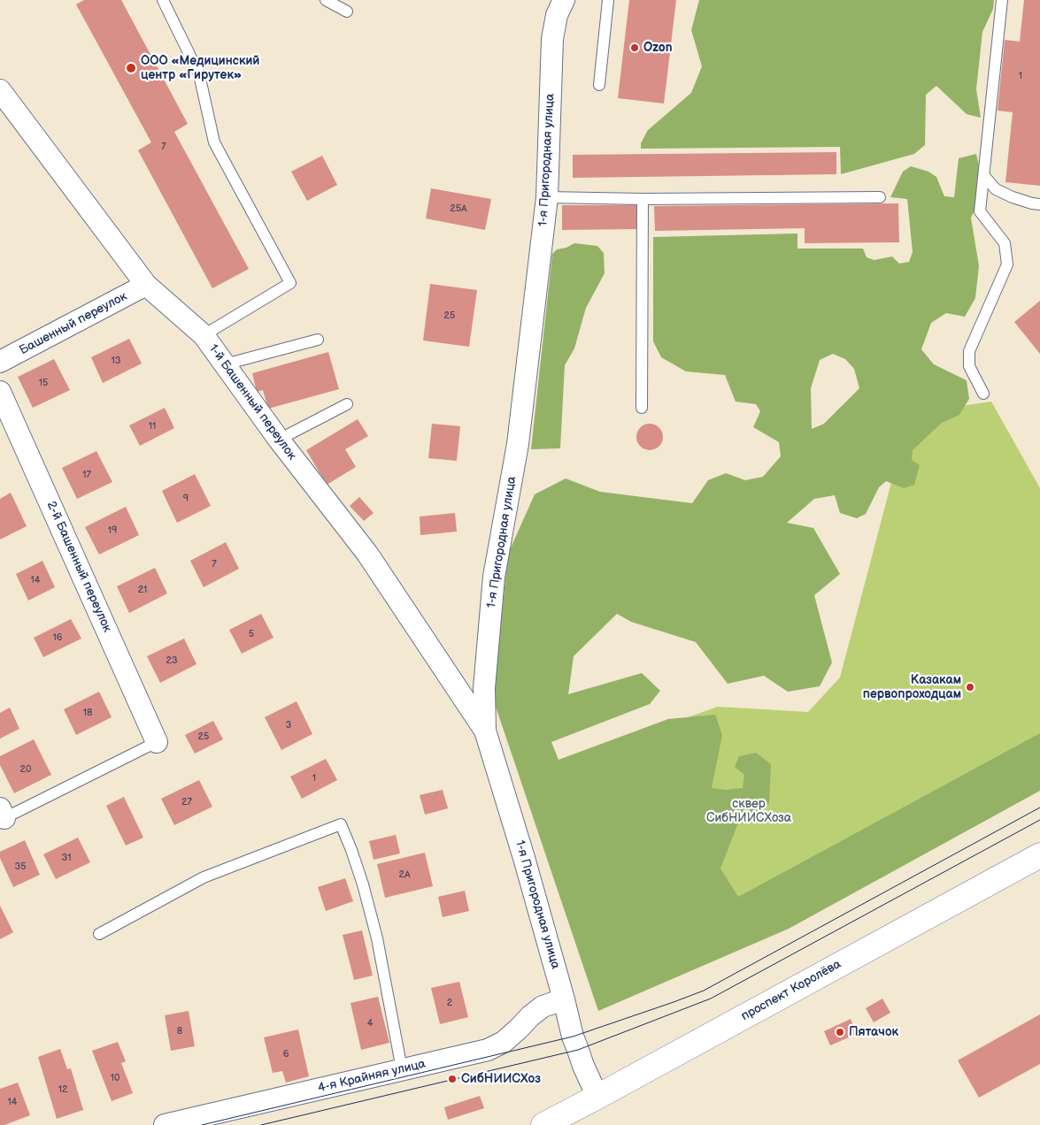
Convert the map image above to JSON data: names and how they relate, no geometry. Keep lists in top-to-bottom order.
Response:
{
  "streets": {
    "main road": ["проспект Королёва"],
    "street": [
      "1-я Пригородная улица",
      "Башенный переулок",
      "1-й Башенный переулок",
      "2-й Башенный переулок",
      "4-я Крайняя улица"
    ]
  },
  "crossings": [
    ["1-я Пригородная улица", "1-й Башенный переулок"],
    ["1-я Пригородная улица", "проспект Королёва"],
    ["1-я Пригородная улица", "4-я Крайняя улица"],
    ["Башенный переулок", "1-й Башенный переулок"]
  ],
  "parks": ["сквер СибНИИСХоза"],
  "places": [
    "Ozon",
    "ООО «Медицинский центр «Гирутек»",
    "Казакам первопроходцам",
    "Пятачок",
    "СибНИИСХоз"
  ],
  "house_numbers": [
    "1",
    "7",
    "25А",
    "25",
    "13",
    "15",
    "11",
    "17",
    "9",
    "19",
    "7",
    "14",
    "21",
    "5",
    "16",
    "23",
    "18",
    "3",
    "25",
    "20",
    "1",
    "27",
    "31",
    "35",
    "2А",
    "2",
    "4",
    "8",
    "6",
    "10",
    "12",
    "14"
  ]
}
